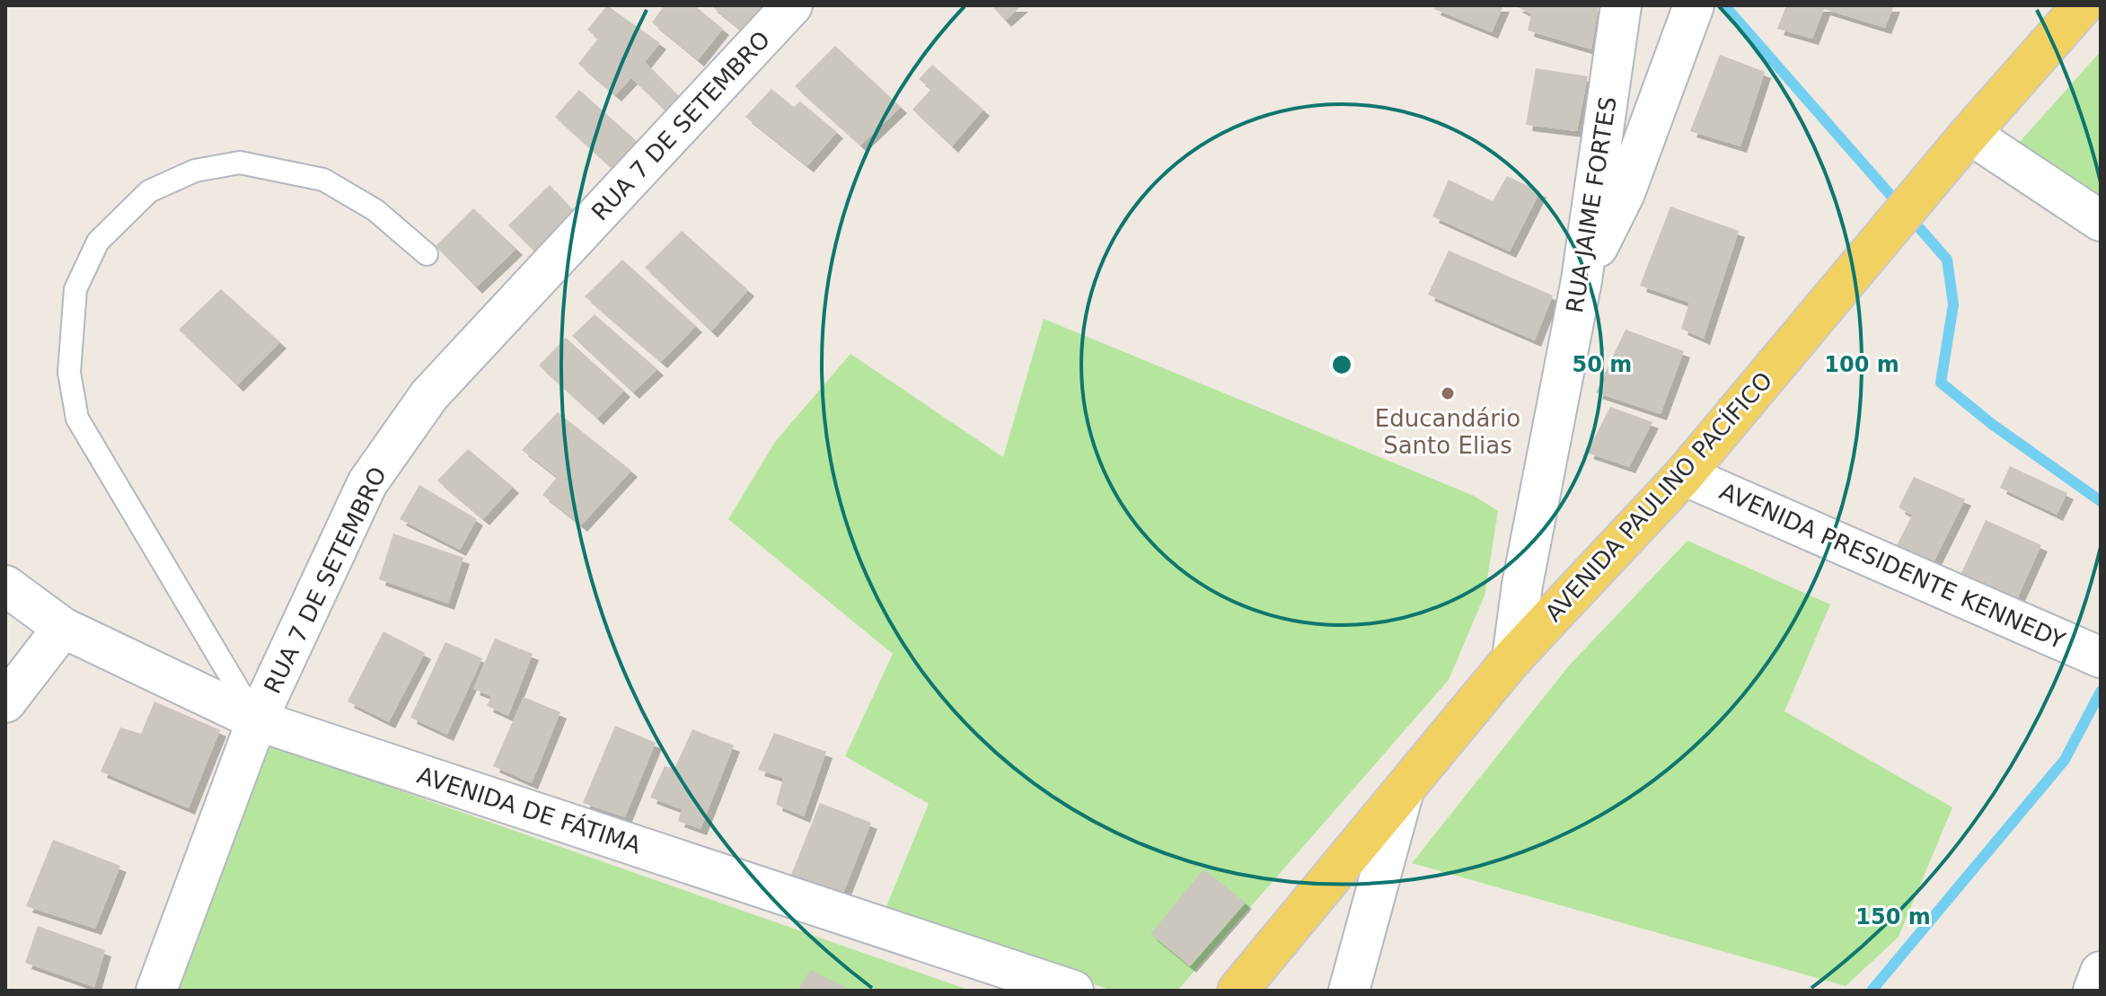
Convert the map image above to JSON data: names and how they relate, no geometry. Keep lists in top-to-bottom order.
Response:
{
  "streets": {
    "main road": ["AVENIDA PAULINO PACÍFICO"],
    "street": [
      "RUA 7 DE SETEMBRO",
      "RUA JAIME FORTES",
      "AVENIDA PRESIDENTE KENNEDY",
      "AVENIDA DE FÁTIMA"
    ]
  },
  "crossings": [
    ["RUA 7 DE SETEMBRO", "AVENIDA DE FÁTIMA"],
    ["RUA JAIME FORTES", "AVENIDA PAULINO PACÍFICO"],
    ["AVENIDA PAULINO PACÍFICO", "AVENIDA PRESIDENTE KENNEDY"]
  ],
  "places": ["Educandário Santo Elias"],
  "rings": ["50 m", "100 m", "150 m"]
}
